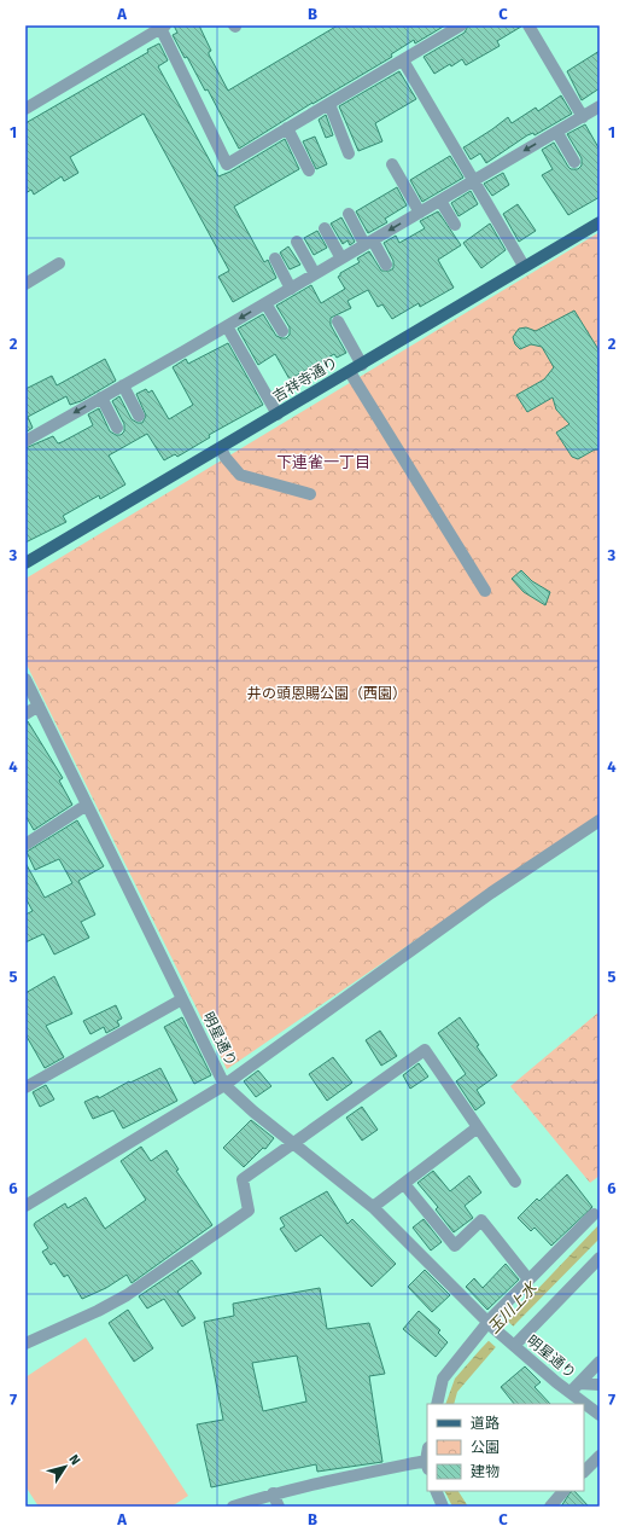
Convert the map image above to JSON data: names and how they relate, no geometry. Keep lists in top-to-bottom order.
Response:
{
  "streets": {
    "main road": ["吉祥寺通り"],
    "street": ["明星通り"]
  },
  "districts": ["下連雀一丁目"],
  "water": ["玉川上水"],
  "parks": ["井の頭恩賜公園（西園）"],
  "legend": ["道路", "公園", "建物"],
  "north": "top right",
  "grid": {
    "columns": ["A", "B", "C"],
    "rows": [
      "1",
      "2",
      "3",
      "4",
      "5",
      "6",
      "7"
    ]
  }
}
